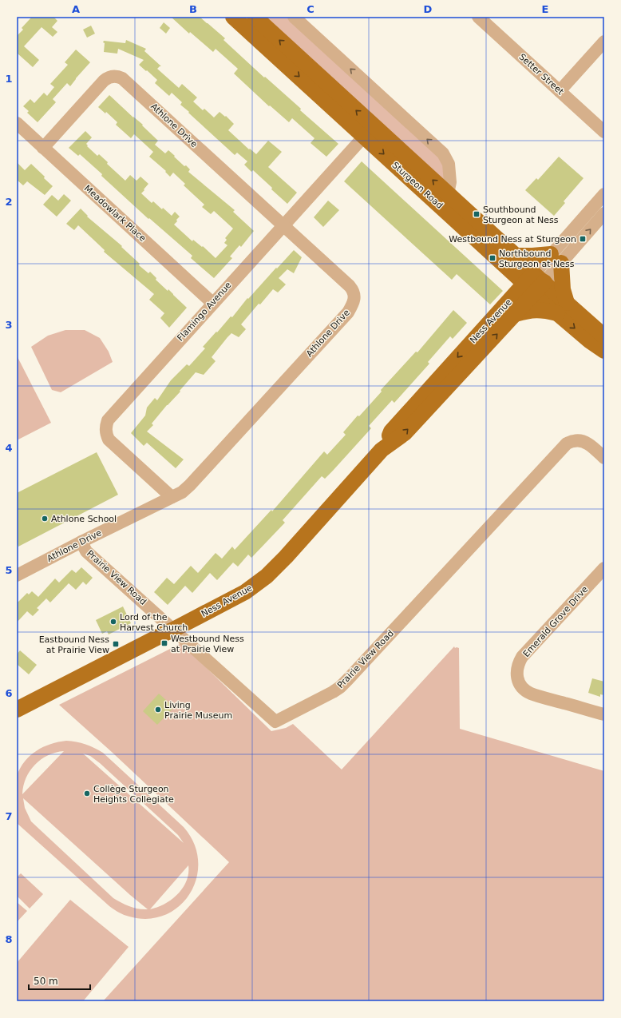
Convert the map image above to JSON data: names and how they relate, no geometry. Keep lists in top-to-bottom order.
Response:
{
  "streets": {
    "main road": ["Sturgeon Road", "Ness Avenue"],
    "street": [
      "Setter Street",
      "Athlone Drive",
      "Meadowlark Place",
      "Flamingo Avenue",
      "Prairie View Road",
      "Emerald Grove Drive"
    ]
  },
  "crossings": [
    ["Athlone Drive", "Meadowlark Place"],
    ["Athlone Drive", "Flamingo Avenue"],
    ["Athlone Drive", "Prairie View Road"],
    ["Sturgeon Road", "Flamingo Avenue"],
    ["Sturgeon Road", "Ness Avenue"],
    ["Meadowlark Place", "Flamingo Avenue"],
    ["Ness Avenue", "Prairie View Road"]
  ],
  "places": {
    "transit": [
      "Southbound Sturgeon at Ness",
      "Westbound Ness at Sturgeon",
      "Northbound Sturgeon at Ness",
      "Westbound Ness at Prairie View",
      "Eastbound Ness at Prairie View"
    ],
    "other": [
      "Athlone School",
      "Lord of the Harvest Church",
      "Living Prairie Museum",
      "Collège Sturgeon Heights Collegiate"
    ]
  },
  "scale_bar": "50 m",
  "grid": {
    "columns": [
      "A",
      "B",
      "C",
      "D",
      "E"
    ],
    "rows": [
      "1",
      "2",
      "3",
      "4",
      "5",
      "6",
      "7",
      "8"
    ]
  }
}
